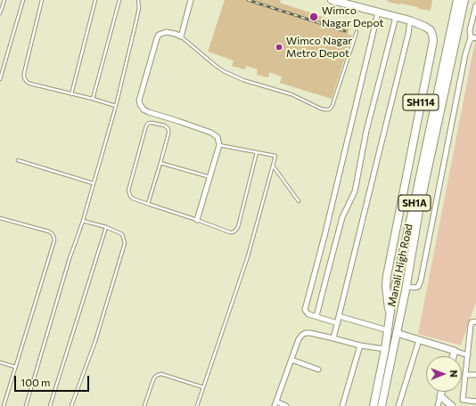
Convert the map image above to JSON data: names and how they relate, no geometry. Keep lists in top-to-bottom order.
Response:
{
  "streets": {
    "main road": ["SH114", "SH1A", "Manali High Road"]
  },
  "places": ["Wimco Nagar Depot", "Wimco Nagar Metro Depot"],
  "scale_bar": "100 m",
  "north": "right"
}
